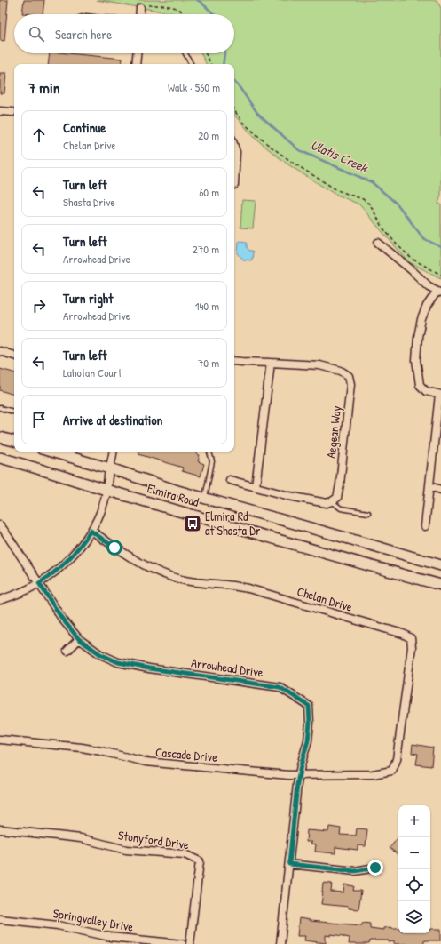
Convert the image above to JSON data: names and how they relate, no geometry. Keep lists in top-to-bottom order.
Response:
{
  "streets": {
    "main road": ["Elmira Road"],
    "street": [
      "Aegean Way",
      "Chelan Drive",
      "Arrowhead Drive",
      "Cascade Drive",
      "Stonyford Drive",
      "Springvalley Drive"
    ]
  },
  "crossings": [
    ["Chelan Drive", "Cascade Drive"],
    ["Arrowhead Drive", "Cascade Drive"]
  ],
  "water": ["Ulatis Creek"],
  "places": {
    "bus stop": ["Elmira Rd at Shasta Dr"]
  },
  "page": {
    "search": "Search here",
    "heading": ["7 min", "Walk · 560 m"],
    "list": [
      ["Continue", "Chelan Drive", "20 m"],
      ["Turn left", "Shasta Drive", "60 m"],
      ["Turn left", "Arrowhead Drive", "270 m"],
      ["Turn right", "Arrowhead Drive", "140 m"],
      ["Turn left", "Lahotan Court", "70 m"],
      "Arrive at destination"
    ],
    "map_buttons": ["+", "−"]
  }
}
